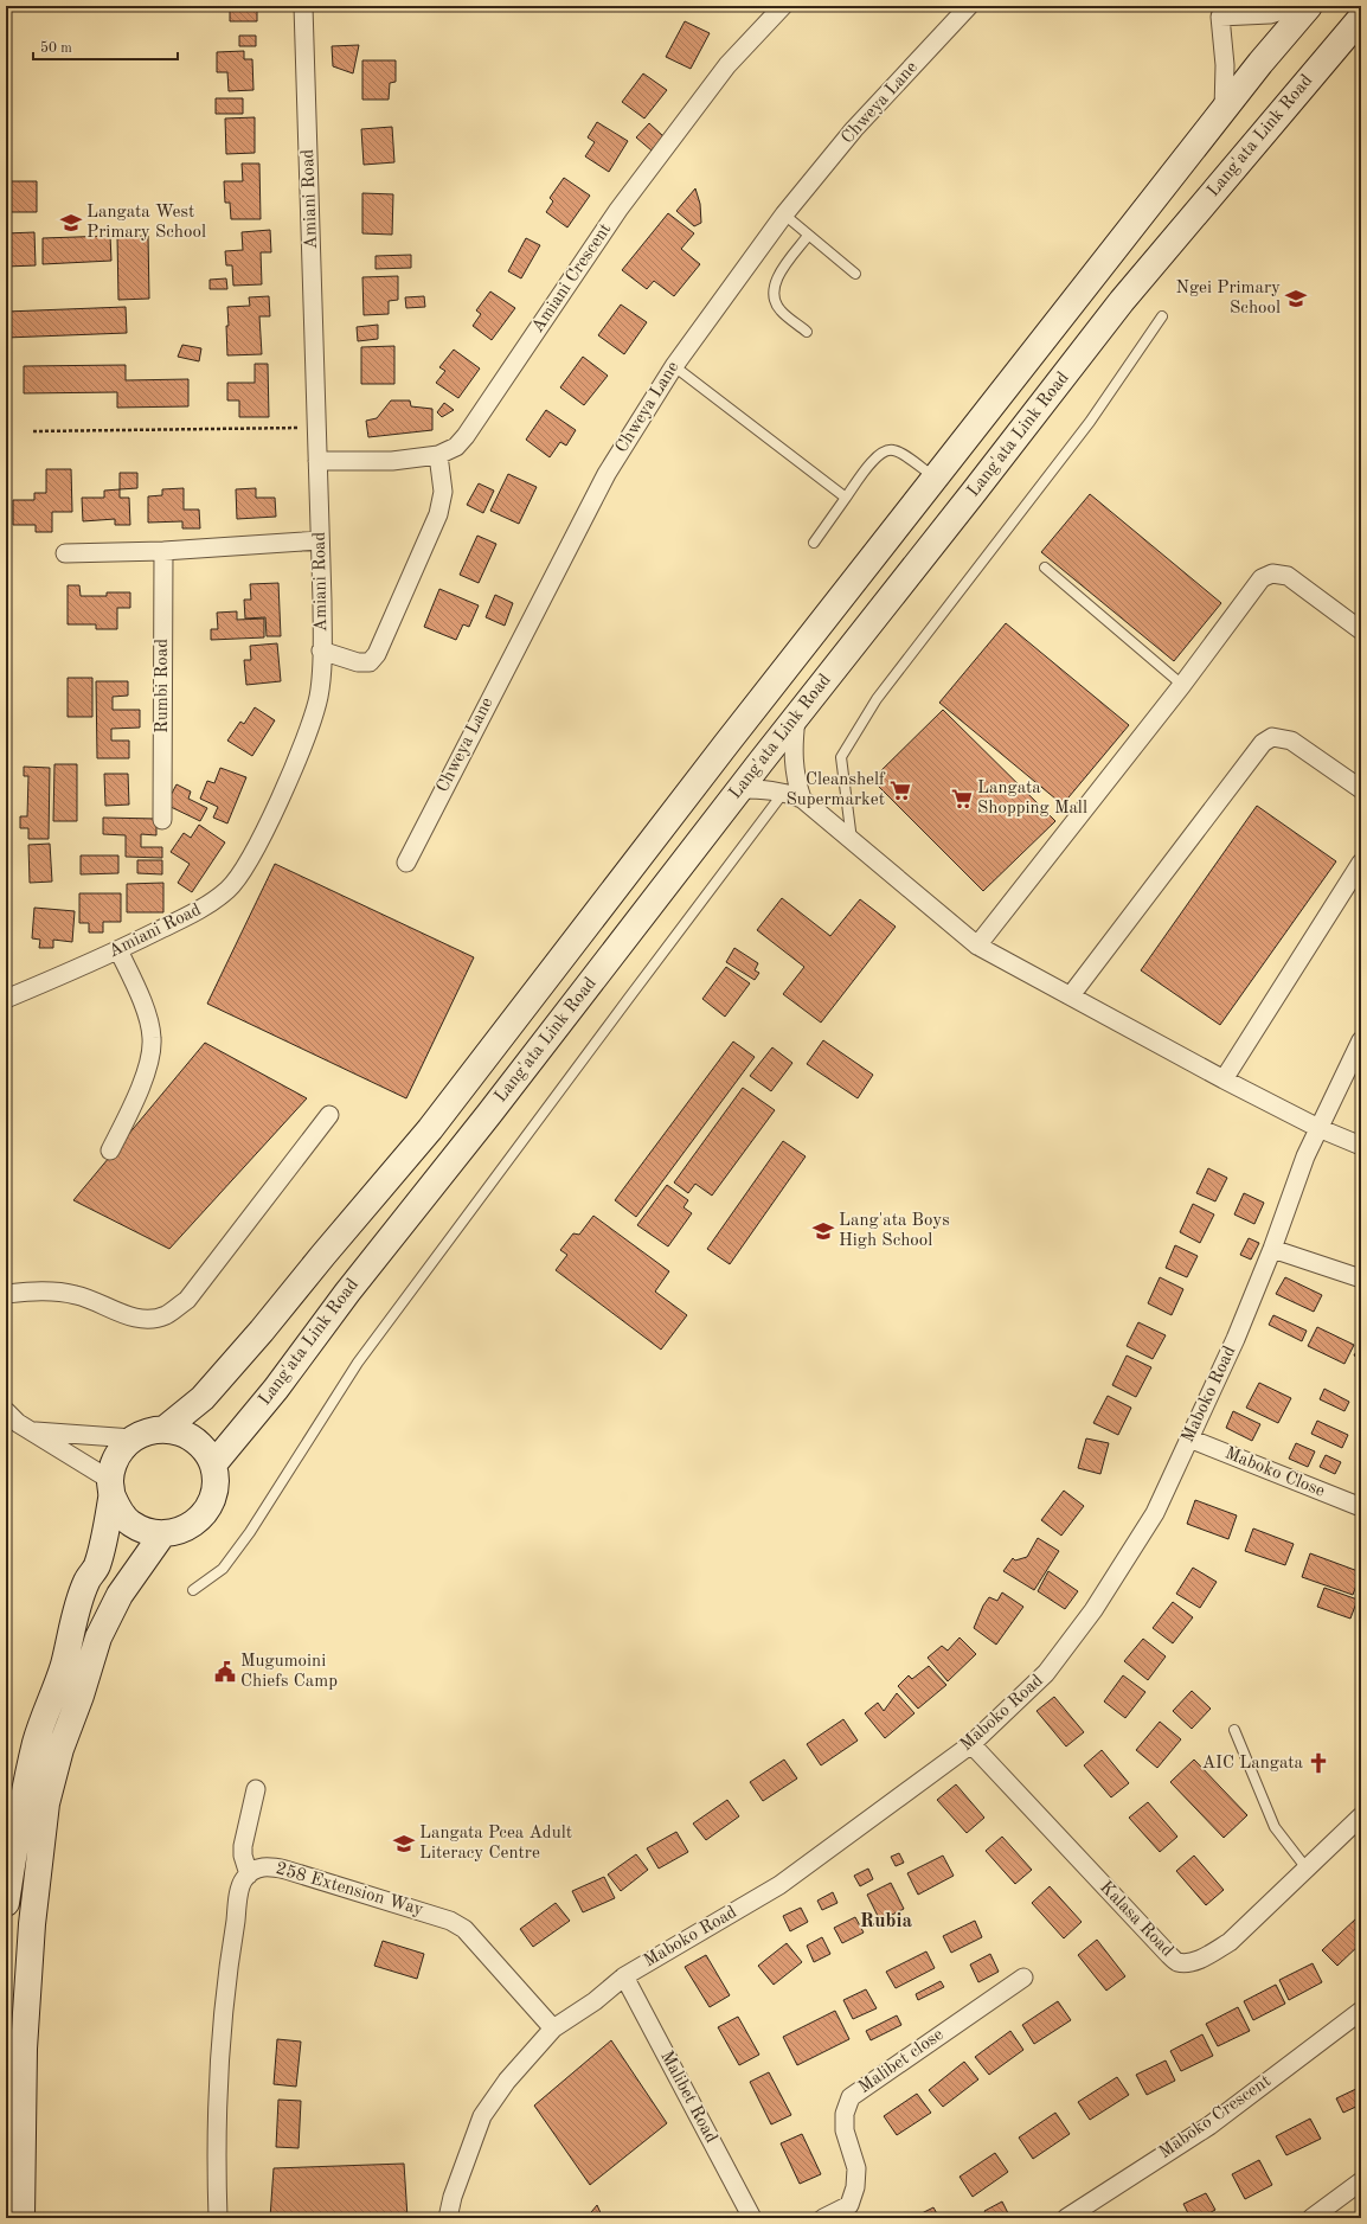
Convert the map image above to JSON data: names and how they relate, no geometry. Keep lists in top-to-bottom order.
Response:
{
  "streets": {
    "main road": ["Lang'ata Link Road"],
    "street": [
      "Chweya Lane",
      "Amiani Road",
      "Amiani Crescent",
      "Rumbi Road",
      "Maboko Road",
      "Maboko Close",
      "258 Extension Way",
      "Kalasa Road",
      "Malibet close",
      "Malibet Road",
      "Maboko Crescent"
    ]
  },
  "crossings": [
    ["Amiani Road", "Amiani Crescent"],
    ["Maboko Road", "Maboko Close"],
    ["Maboko Road", "258 Extension Way"],
    ["Maboko Road", "Kalasa Road"],
    ["Maboko Road", "Malibet Road"]
  ],
  "districts": ["Rubia"],
  "places": {
    "school or university": [
      "Langata West Primary School",
      "Ngei Primary School",
      "Lang'ata Boys High School",
      "Langata Pcea Adult Literacy Centre"
    ],
    "supermarket": ["Cleanshelf Supermarket", "Langata Shopping Mall"],
    "public building": ["Mugumoini Chiefs Camp"],
    "church": ["AIC Langata"]
  },
  "scale_bar": "50 m"
}
